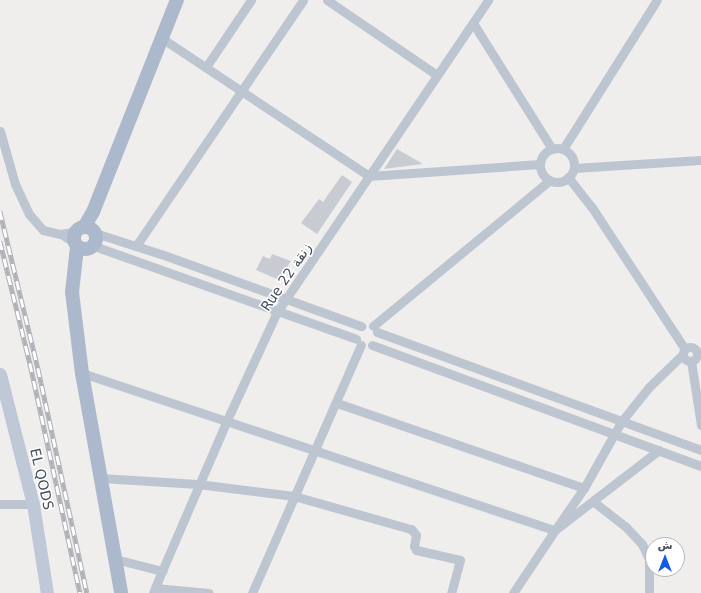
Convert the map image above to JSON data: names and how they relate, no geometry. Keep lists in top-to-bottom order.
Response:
{
  "streets": {
    "street": ["Rue 22 زنقة", "EL QODS"]
  },
  "north": "top"
}
